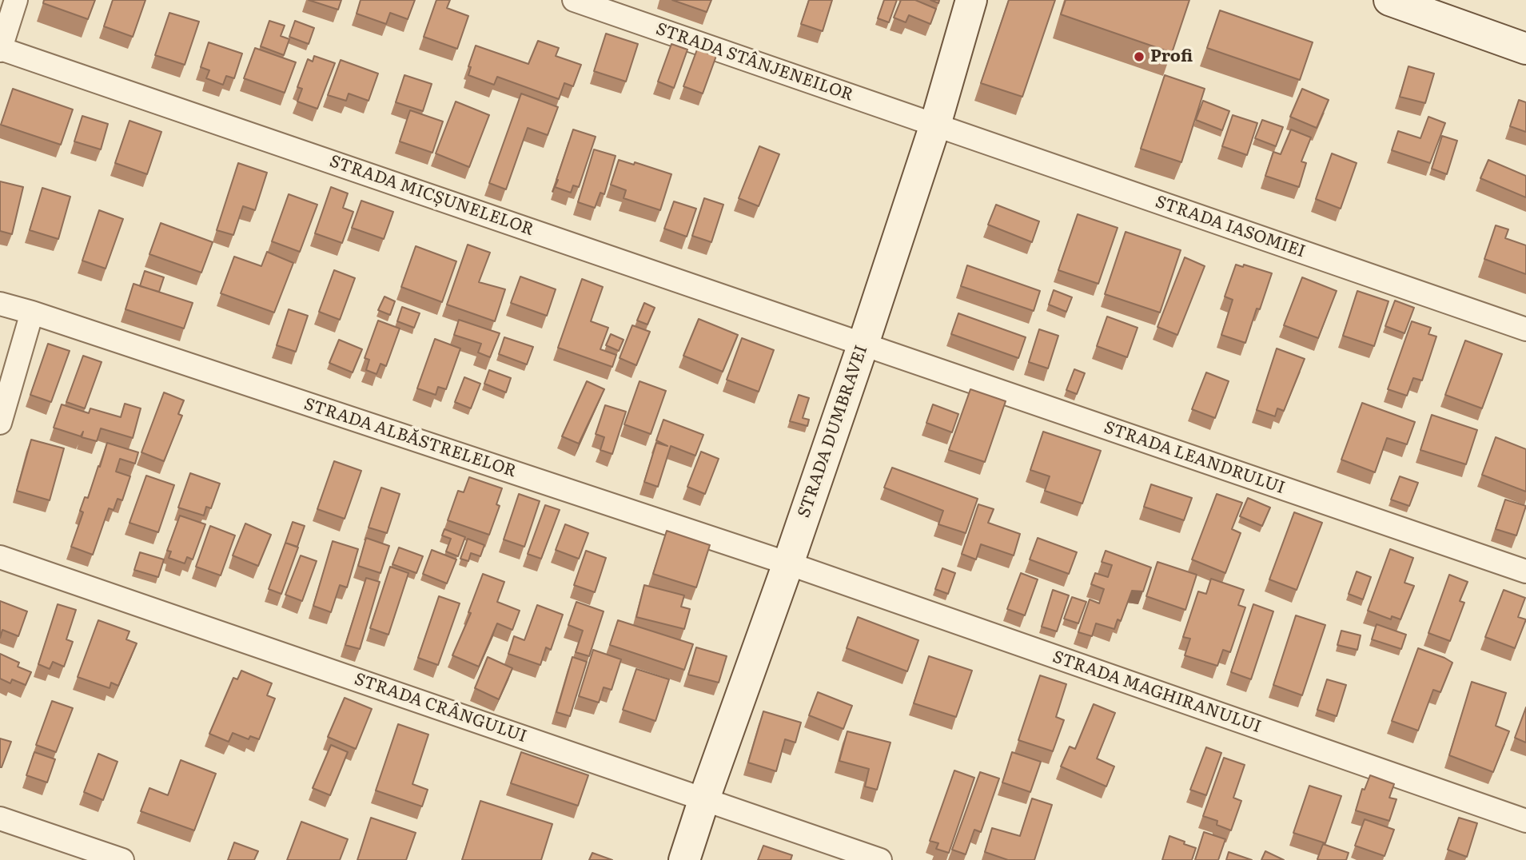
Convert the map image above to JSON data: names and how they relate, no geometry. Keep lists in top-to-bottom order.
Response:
{
  "streets": {
    "street": [
      "STRADA STÂNJENEILOR",
      "STRADA MICȘUNELELOR",
      "STRADA IASOMIEI",
      "STRADA DUMBRAVEI",
      "STRADA ALBĂSTRELELOR",
      "STRADA LEANDRULUI",
      "STRADA MAGHIRANULUI",
      "STRADA CRÂNGULUI"
    ]
  },
  "crossings": [
    ["STRADA STÂNJENEILOR", "STRADA IASOMIEI"],
    ["STRADA STÂNJENEILOR", "STRADA DUMBRAVEI"],
    ["STRADA MICȘUNELELOR", "STRADA DUMBRAVEI"],
    ["STRADA MICȘUNELELOR", "STRADA LEANDRULUI"],
    ["STRADA IASOMIEI", "STRADA DUMBRAVEI"],
    ["STRADA DUMBRAVEI", "STRADA ALBĂSTRELELOR"],
    ["STRADA DUMBRAVEI", "STRADA LEANDRULUI"],
    ["STRADA DUMBRAVEI", "STRADA MAGHIRANULUI"],
    ["STRADA DUMBRAVEI", "STRADA CRÂNGULUI"],
    ["STRADA ALBĂSTRELELOR", "STRADA MAGHIRANULUI"]
  ],
  "places": ["Profi"]
}
